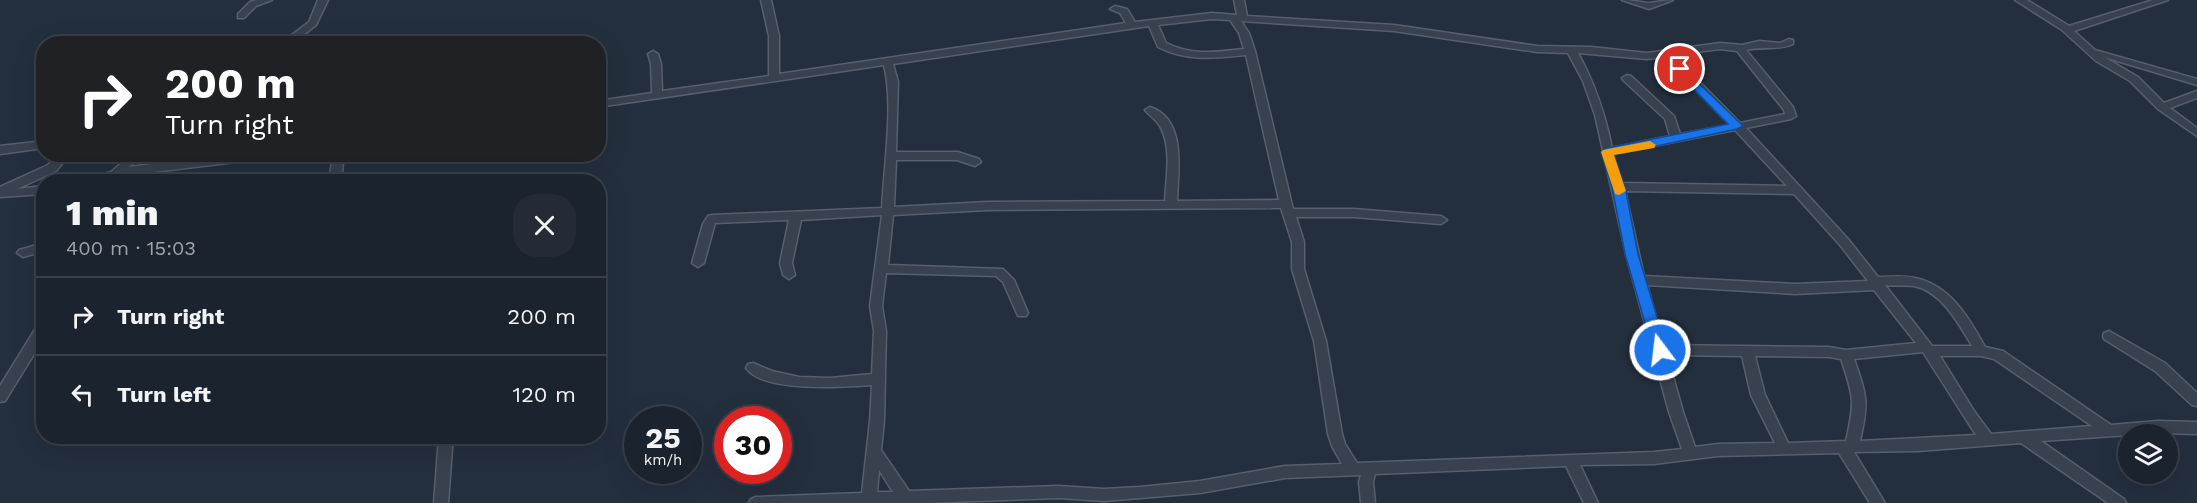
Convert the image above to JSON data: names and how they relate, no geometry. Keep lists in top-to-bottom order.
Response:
{
  "page": {
    "turn": ["200 m", "Turn right"],
    "heading": ["1 min", "400 m · 15:03"],
    "list": [
      {
        "name": "Turn right",
        "value": "200 m"
      },
      {
        "name": "Turn left",
        "value": "120 m"
      }
    ],
    "speed": "25 km/h",
    "limit": "30"
  }
}
